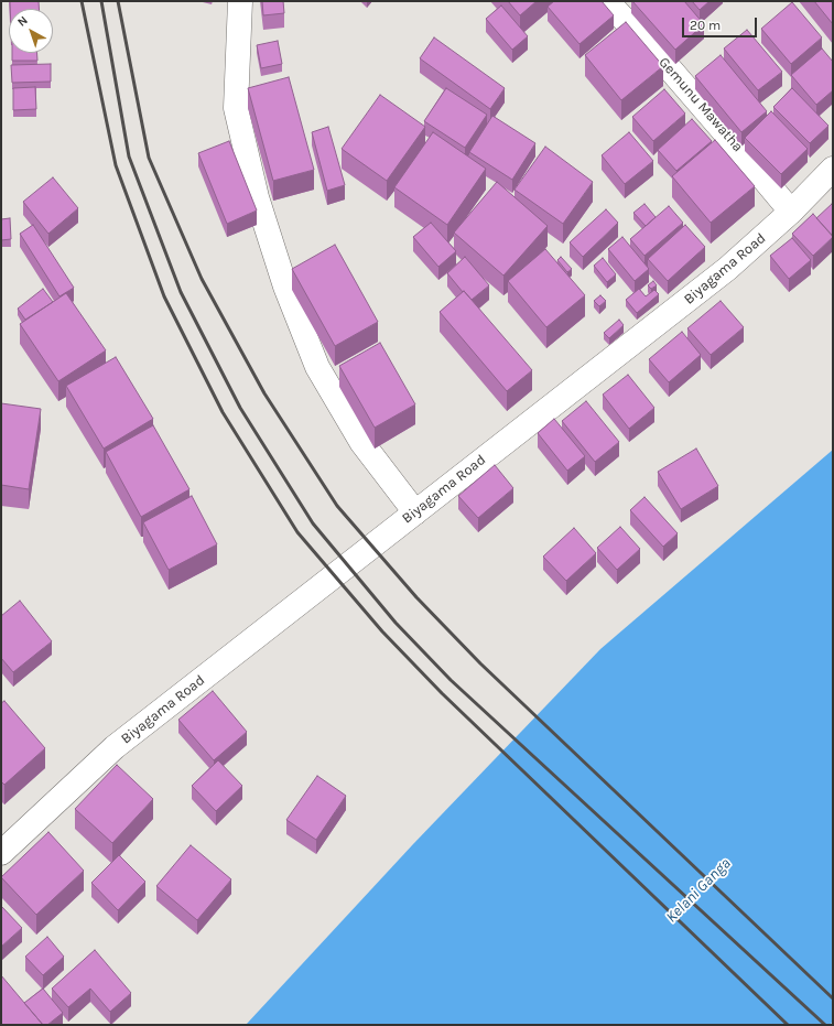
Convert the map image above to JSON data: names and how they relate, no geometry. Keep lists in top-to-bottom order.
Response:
{
  "streets": {
    "main road": ["Gemunu Mawatha", "Biyagama Road"]
  },
  "crossings": [
    ["Gemunu Mawatha", "Biyagama Road"]
  ],
  "water": ["Kelani Ganga"],
  "scale_bar": "20 m",
  "north": "top left"
}
